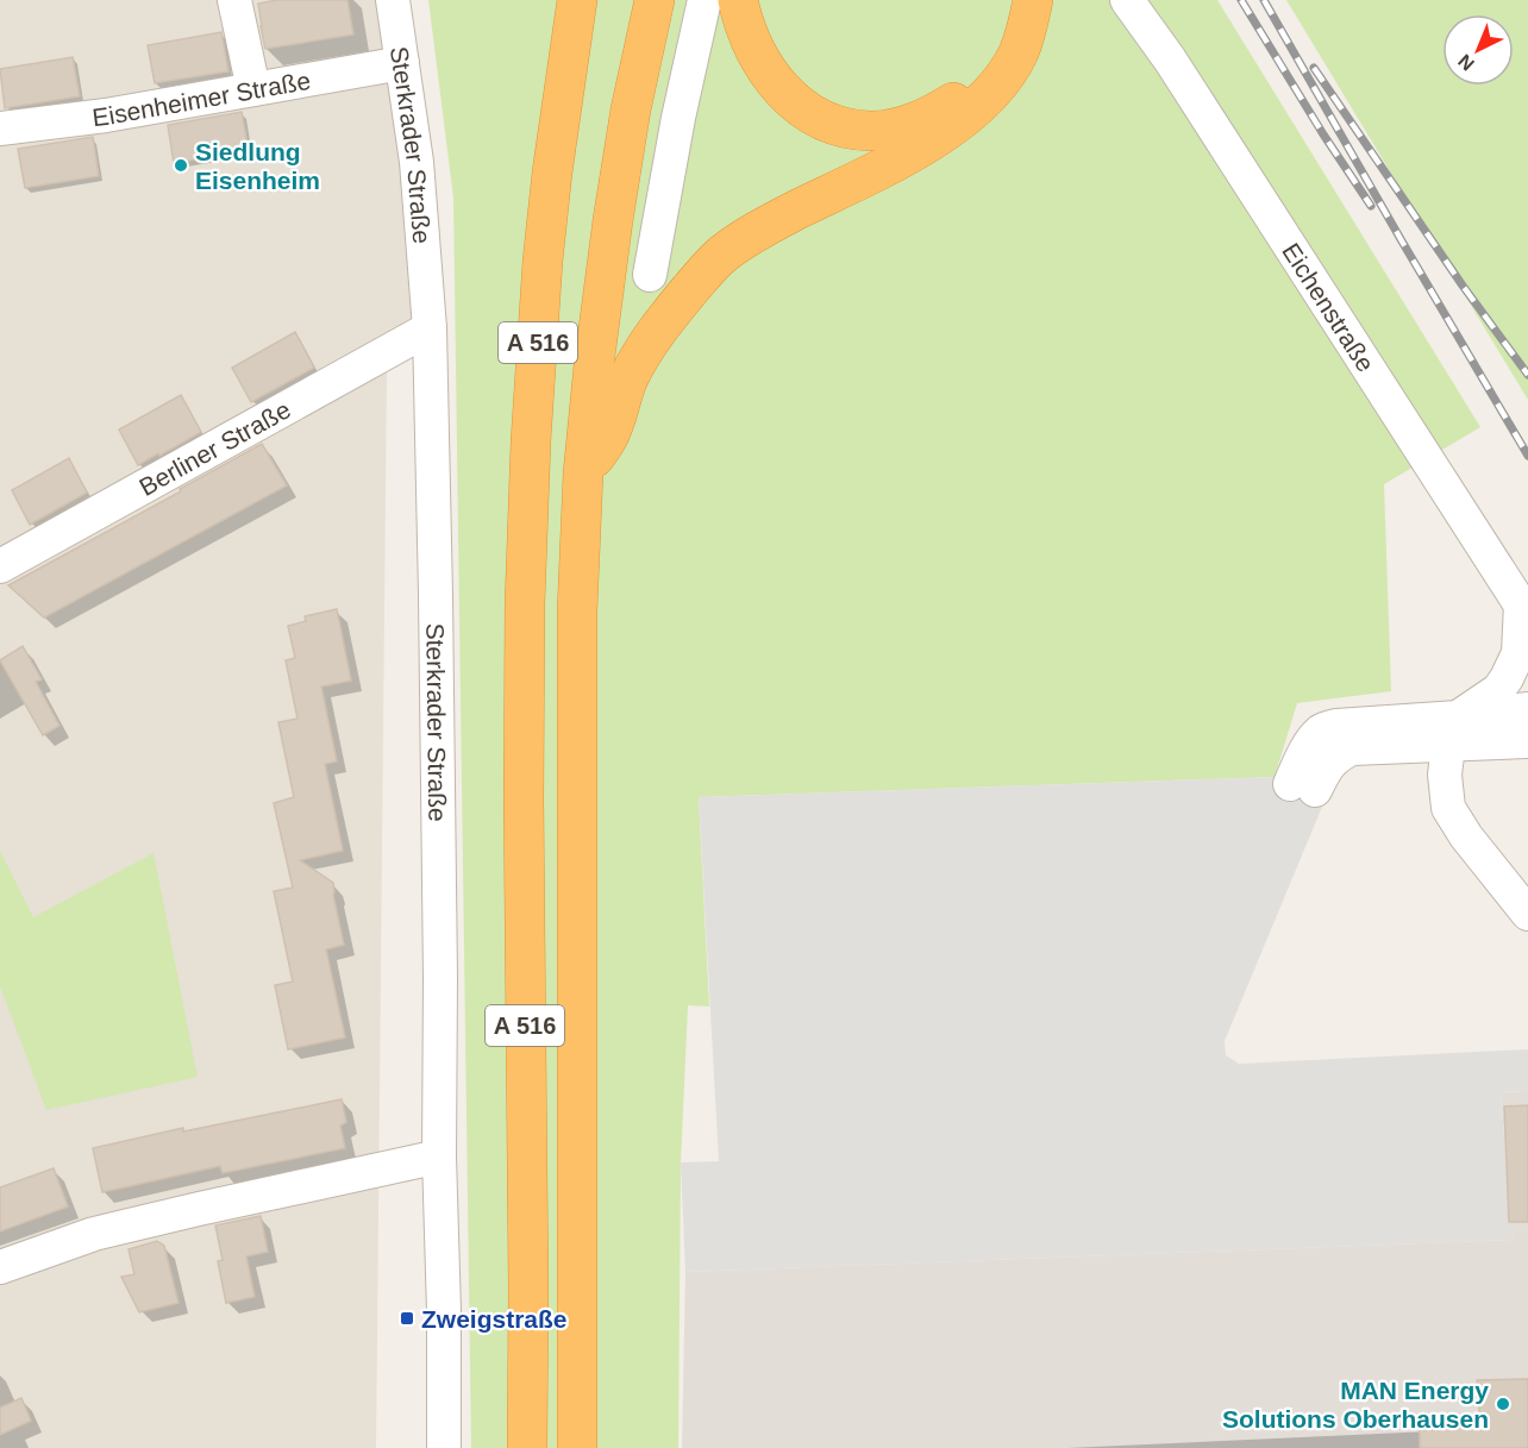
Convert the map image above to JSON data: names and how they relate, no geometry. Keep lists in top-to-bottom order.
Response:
{
  "streets": {
    "highway": ["A 516"],
    "street": [
      "Eisenheimer Straße",
      "Sterkrader Straße",
      "Eichenstraße",
      "Berliner Straße"
    ]
  },
  "crossings": [
    ["Eisenheimer Straße", "Sterkrader Straße"],
    ["Sterkrader Straße", "Berliner Straße"]
  ],
  "places": {
    "other": ["Siedlung Eisenheim", "MAN Energy Solutions Oberhausen"],
    "transit": ["Zweigstraße"]
  },
  "north": "bottom left"
}
